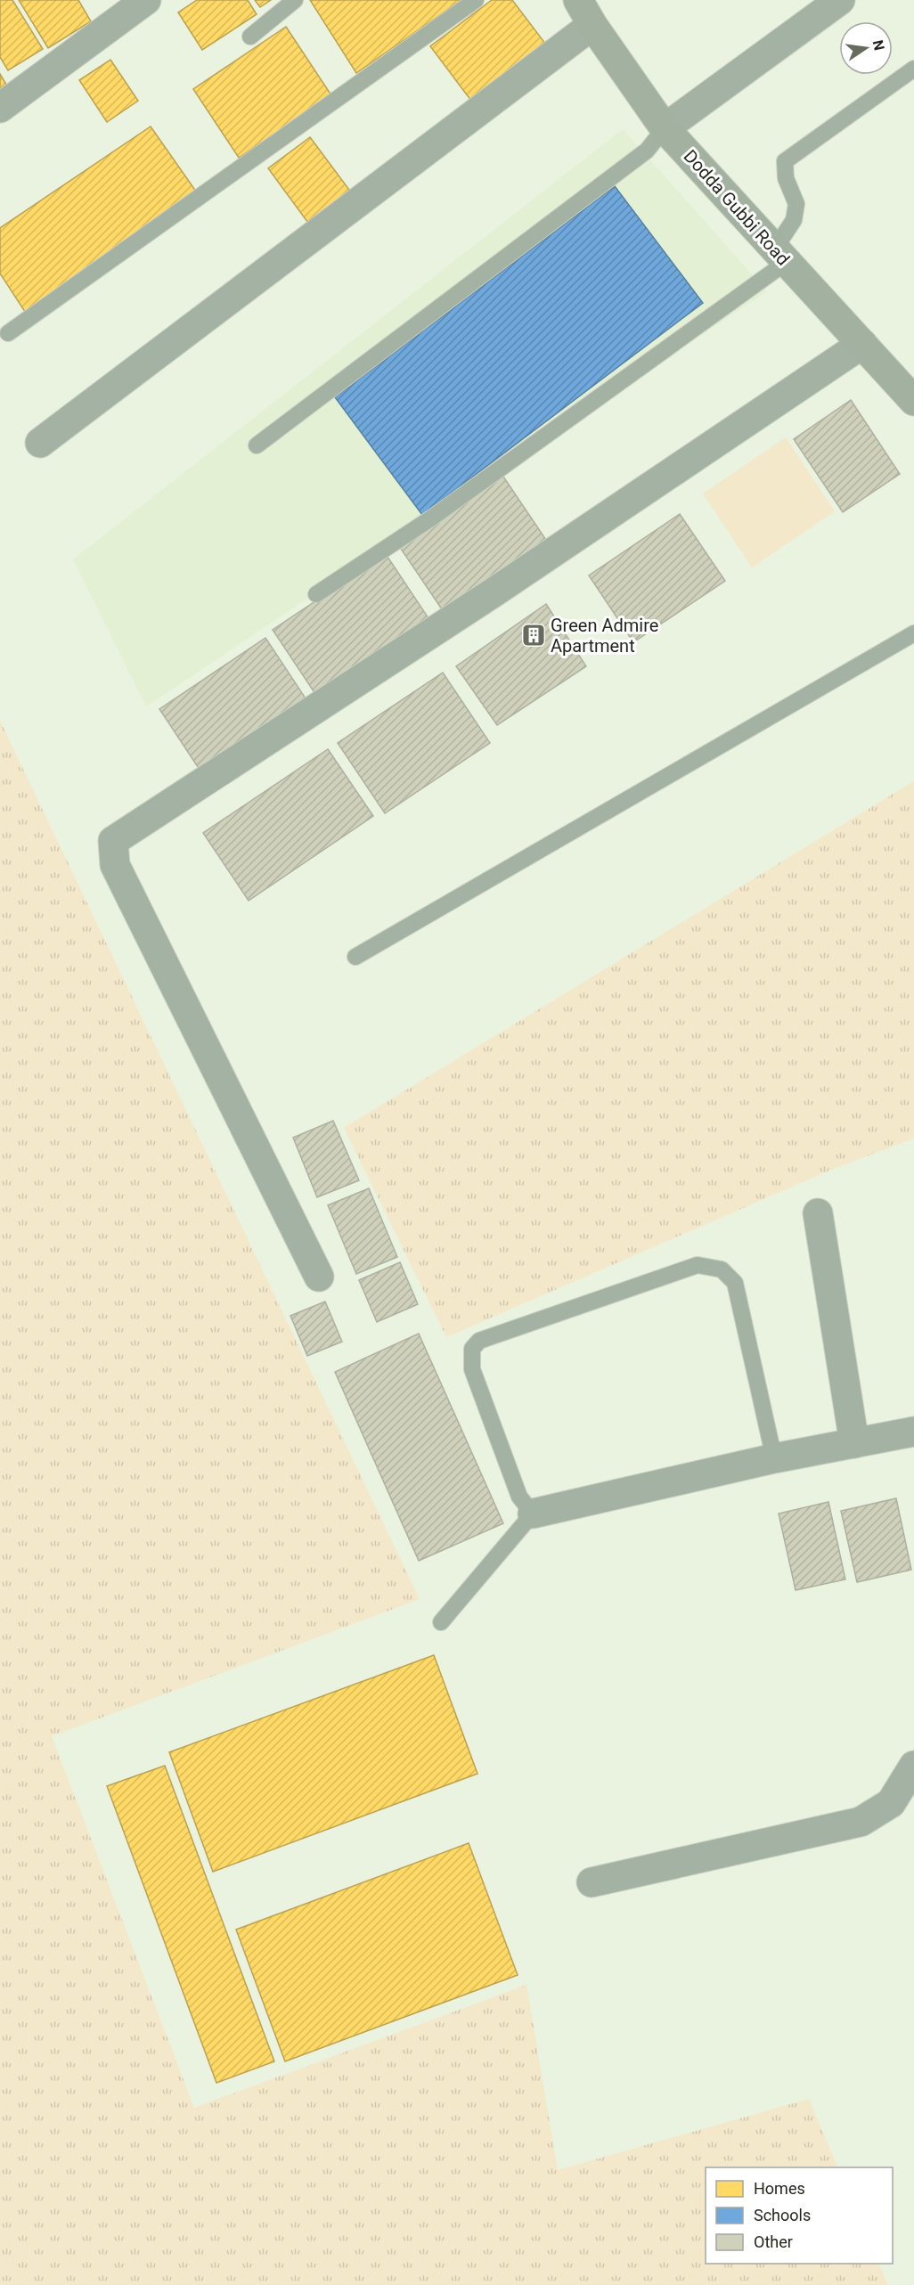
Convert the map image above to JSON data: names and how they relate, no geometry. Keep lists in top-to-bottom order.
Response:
{
  "streets": {
    "street": ["Dodda Gubbi Road"]
  },
  "places": {
    "building": ["Green Admire Apartment"]
  },
  "legend": ["Homes", "Schools", "Other"],
  "north": "right"
}
